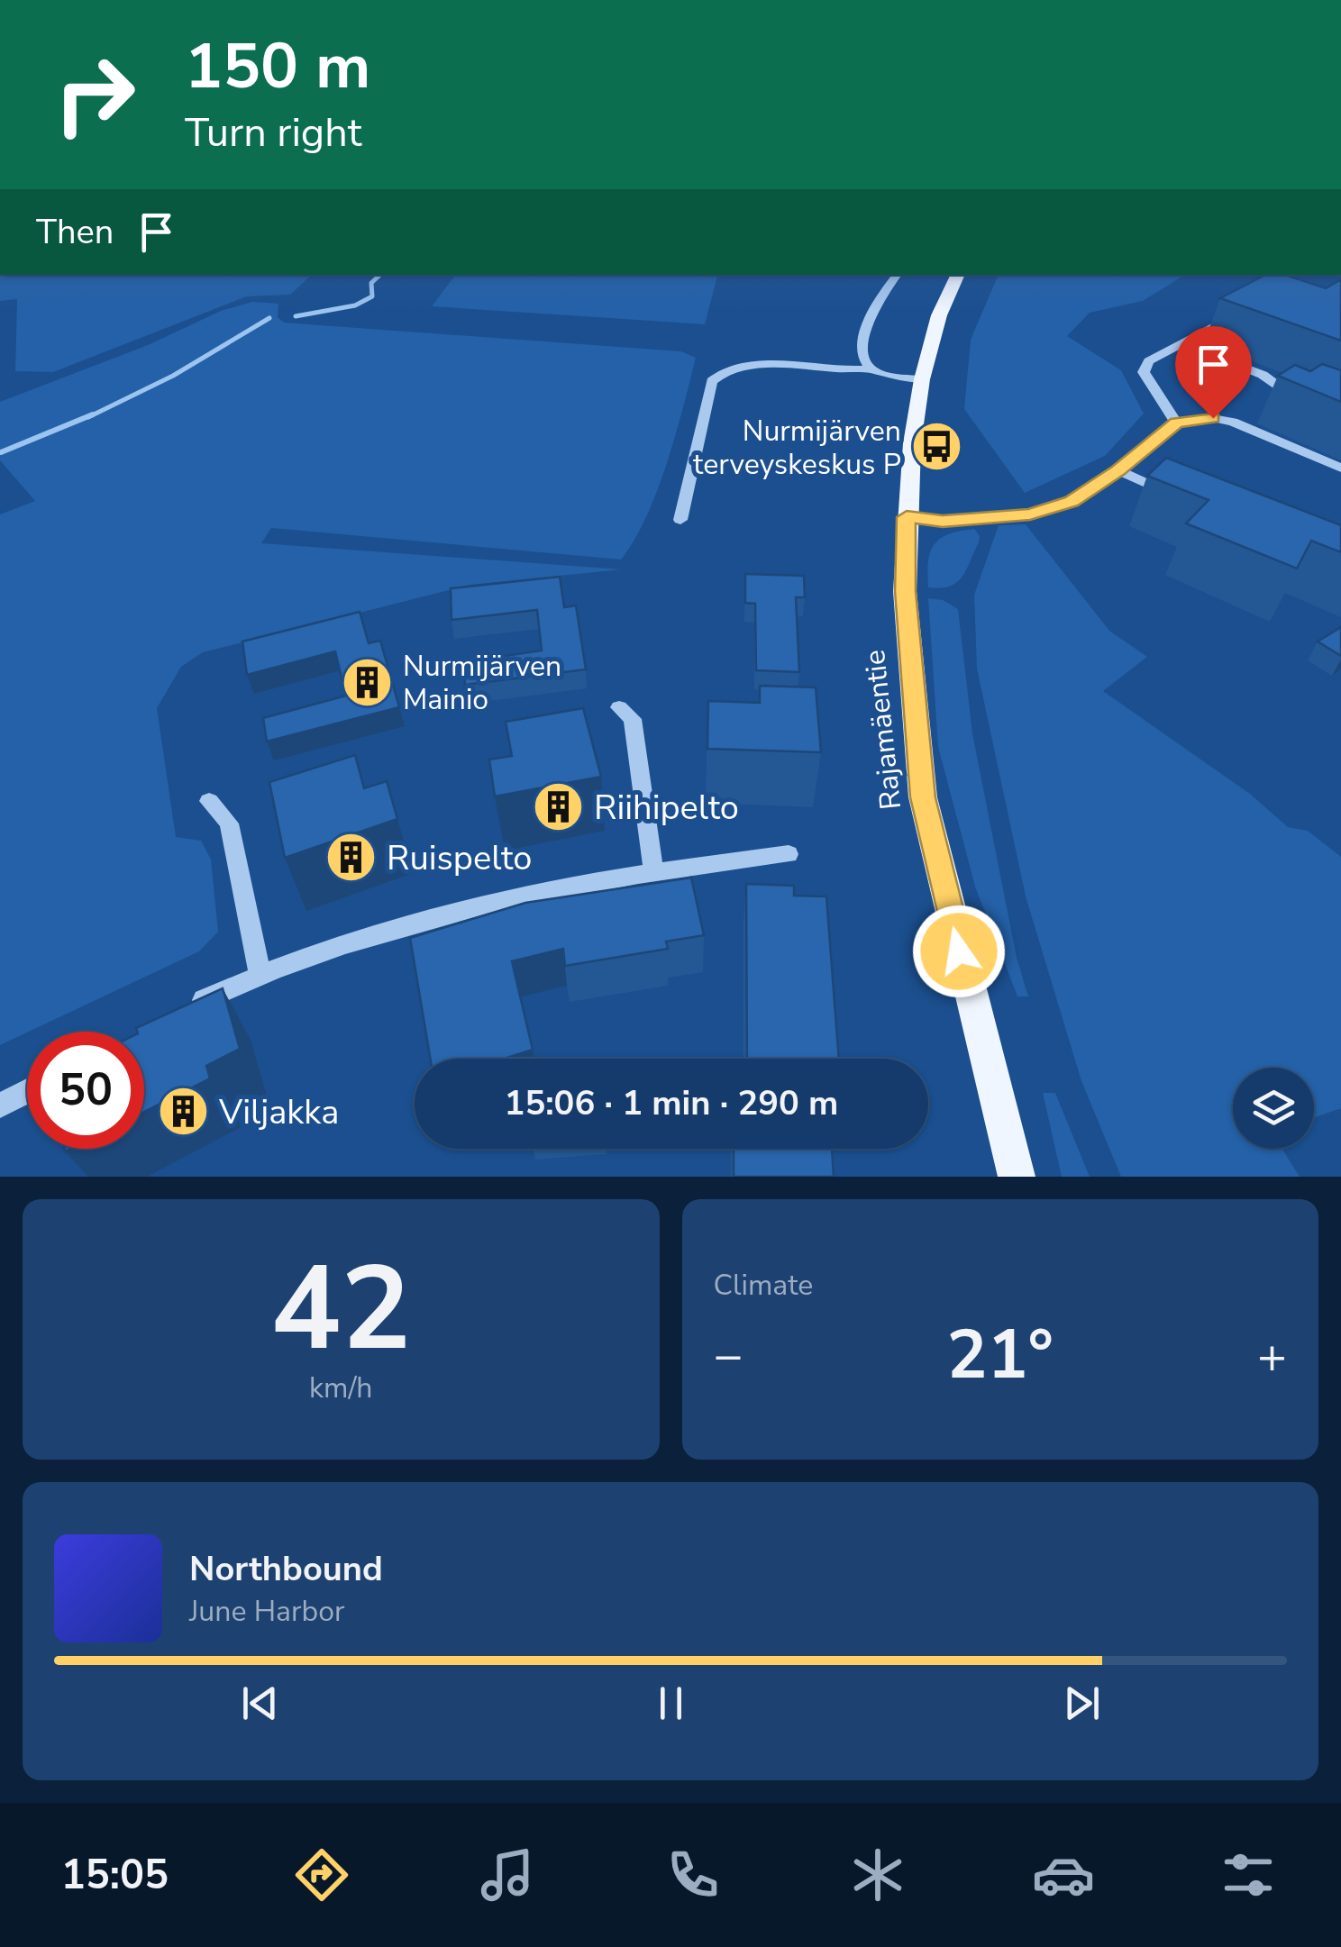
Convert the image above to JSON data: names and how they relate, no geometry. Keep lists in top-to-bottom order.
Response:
{
  "streets": {
    "main road": ["Rajamäentie"]
  },
  "places": {
    "bus stop": ["Nurmijärven terveyskeskus P"],
    "building": [
      "Nurmijärven Mainio",
      "Riihipelto",
      "Ruispelto",
      "Viljakka"
    ]
  },
  "page": {
    "turn": ["150 m", "Turn right"],
    "then": "Then",
    "limit": "50",
    "trip": "15:06 · 1 min · 290 m",
    "tile": [
      ["42", "km/h"],
      "Climate"
    ],
    "heat": ["−", "21°", "+"],
    "song": ["Northbound", "June Harbor"],
    "tabs": "15:05"
  }
}
